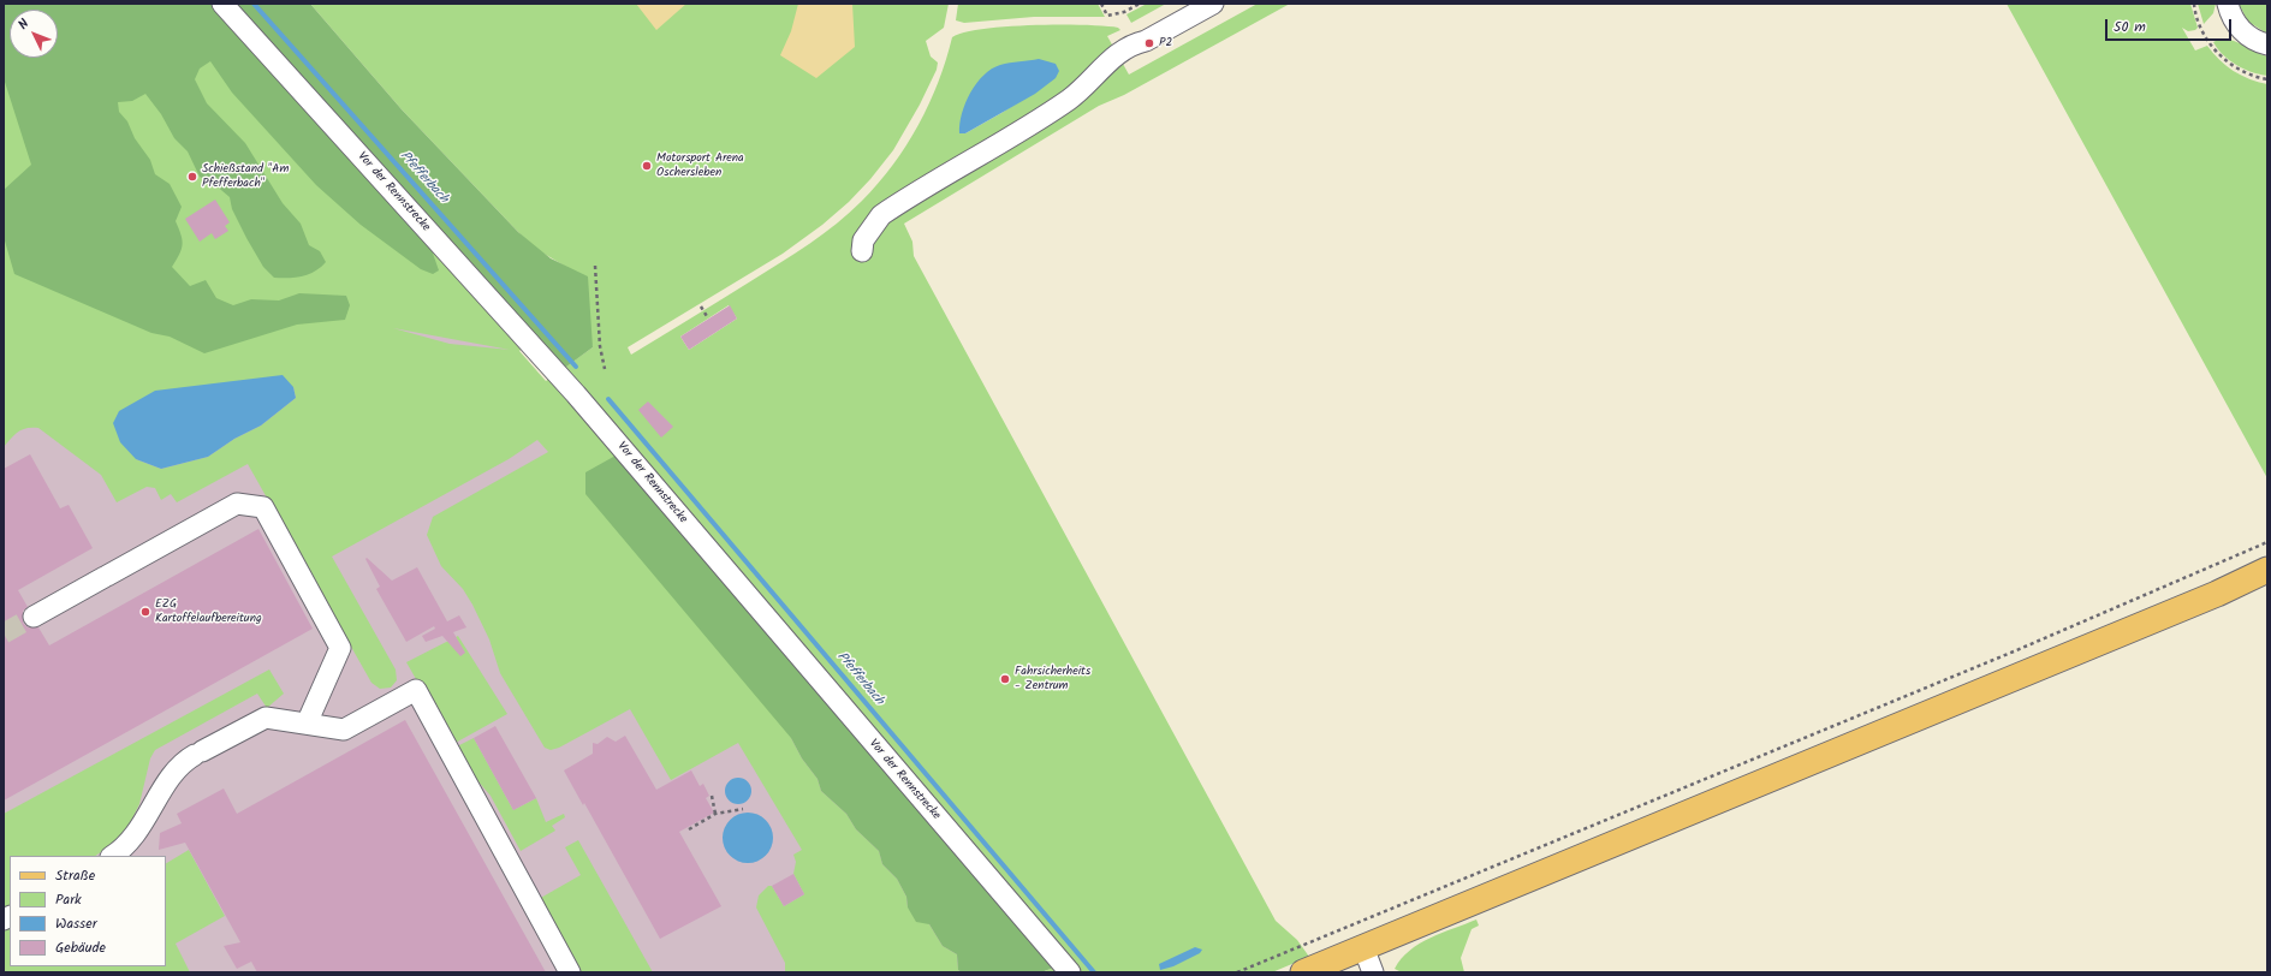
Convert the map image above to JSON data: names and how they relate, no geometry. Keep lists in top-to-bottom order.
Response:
{
  "streets": {
    "street": ["Vor der Rennstrecke"]
  },
  "water": ["Pfefferbach"],
  "places": [
    "P2",
    "Motorsport Arena Oschersleben",
    "Schießstand \"Am Pfefferbach\"",
    "EZG Kartoffelaufbereitung",
    "Fahrsicherheits - Zentrum"
  ],
  "legend": [
    "Straße",
    "Park",
    "Wasser",
    "Gebäude"
  ],
  "scale_bar": "50 m",
  "north": "top left"
}
